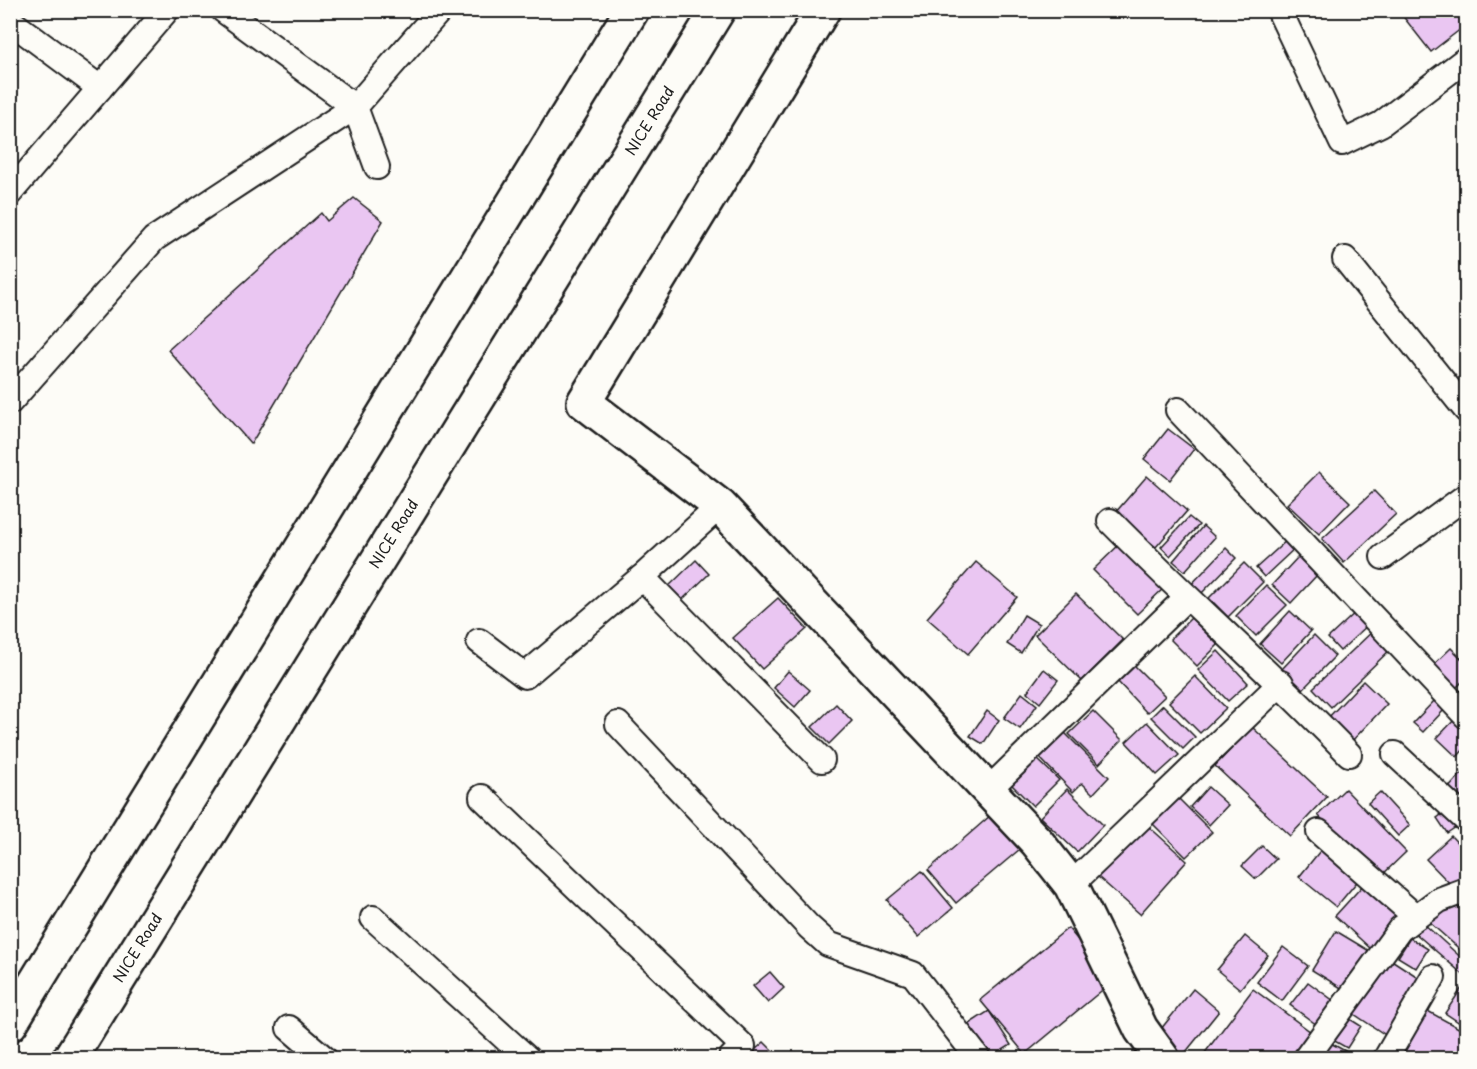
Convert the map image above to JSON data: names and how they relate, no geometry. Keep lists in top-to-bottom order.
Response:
{
  "streets": {
    "main road": ["NICE Road"]
  }
}
